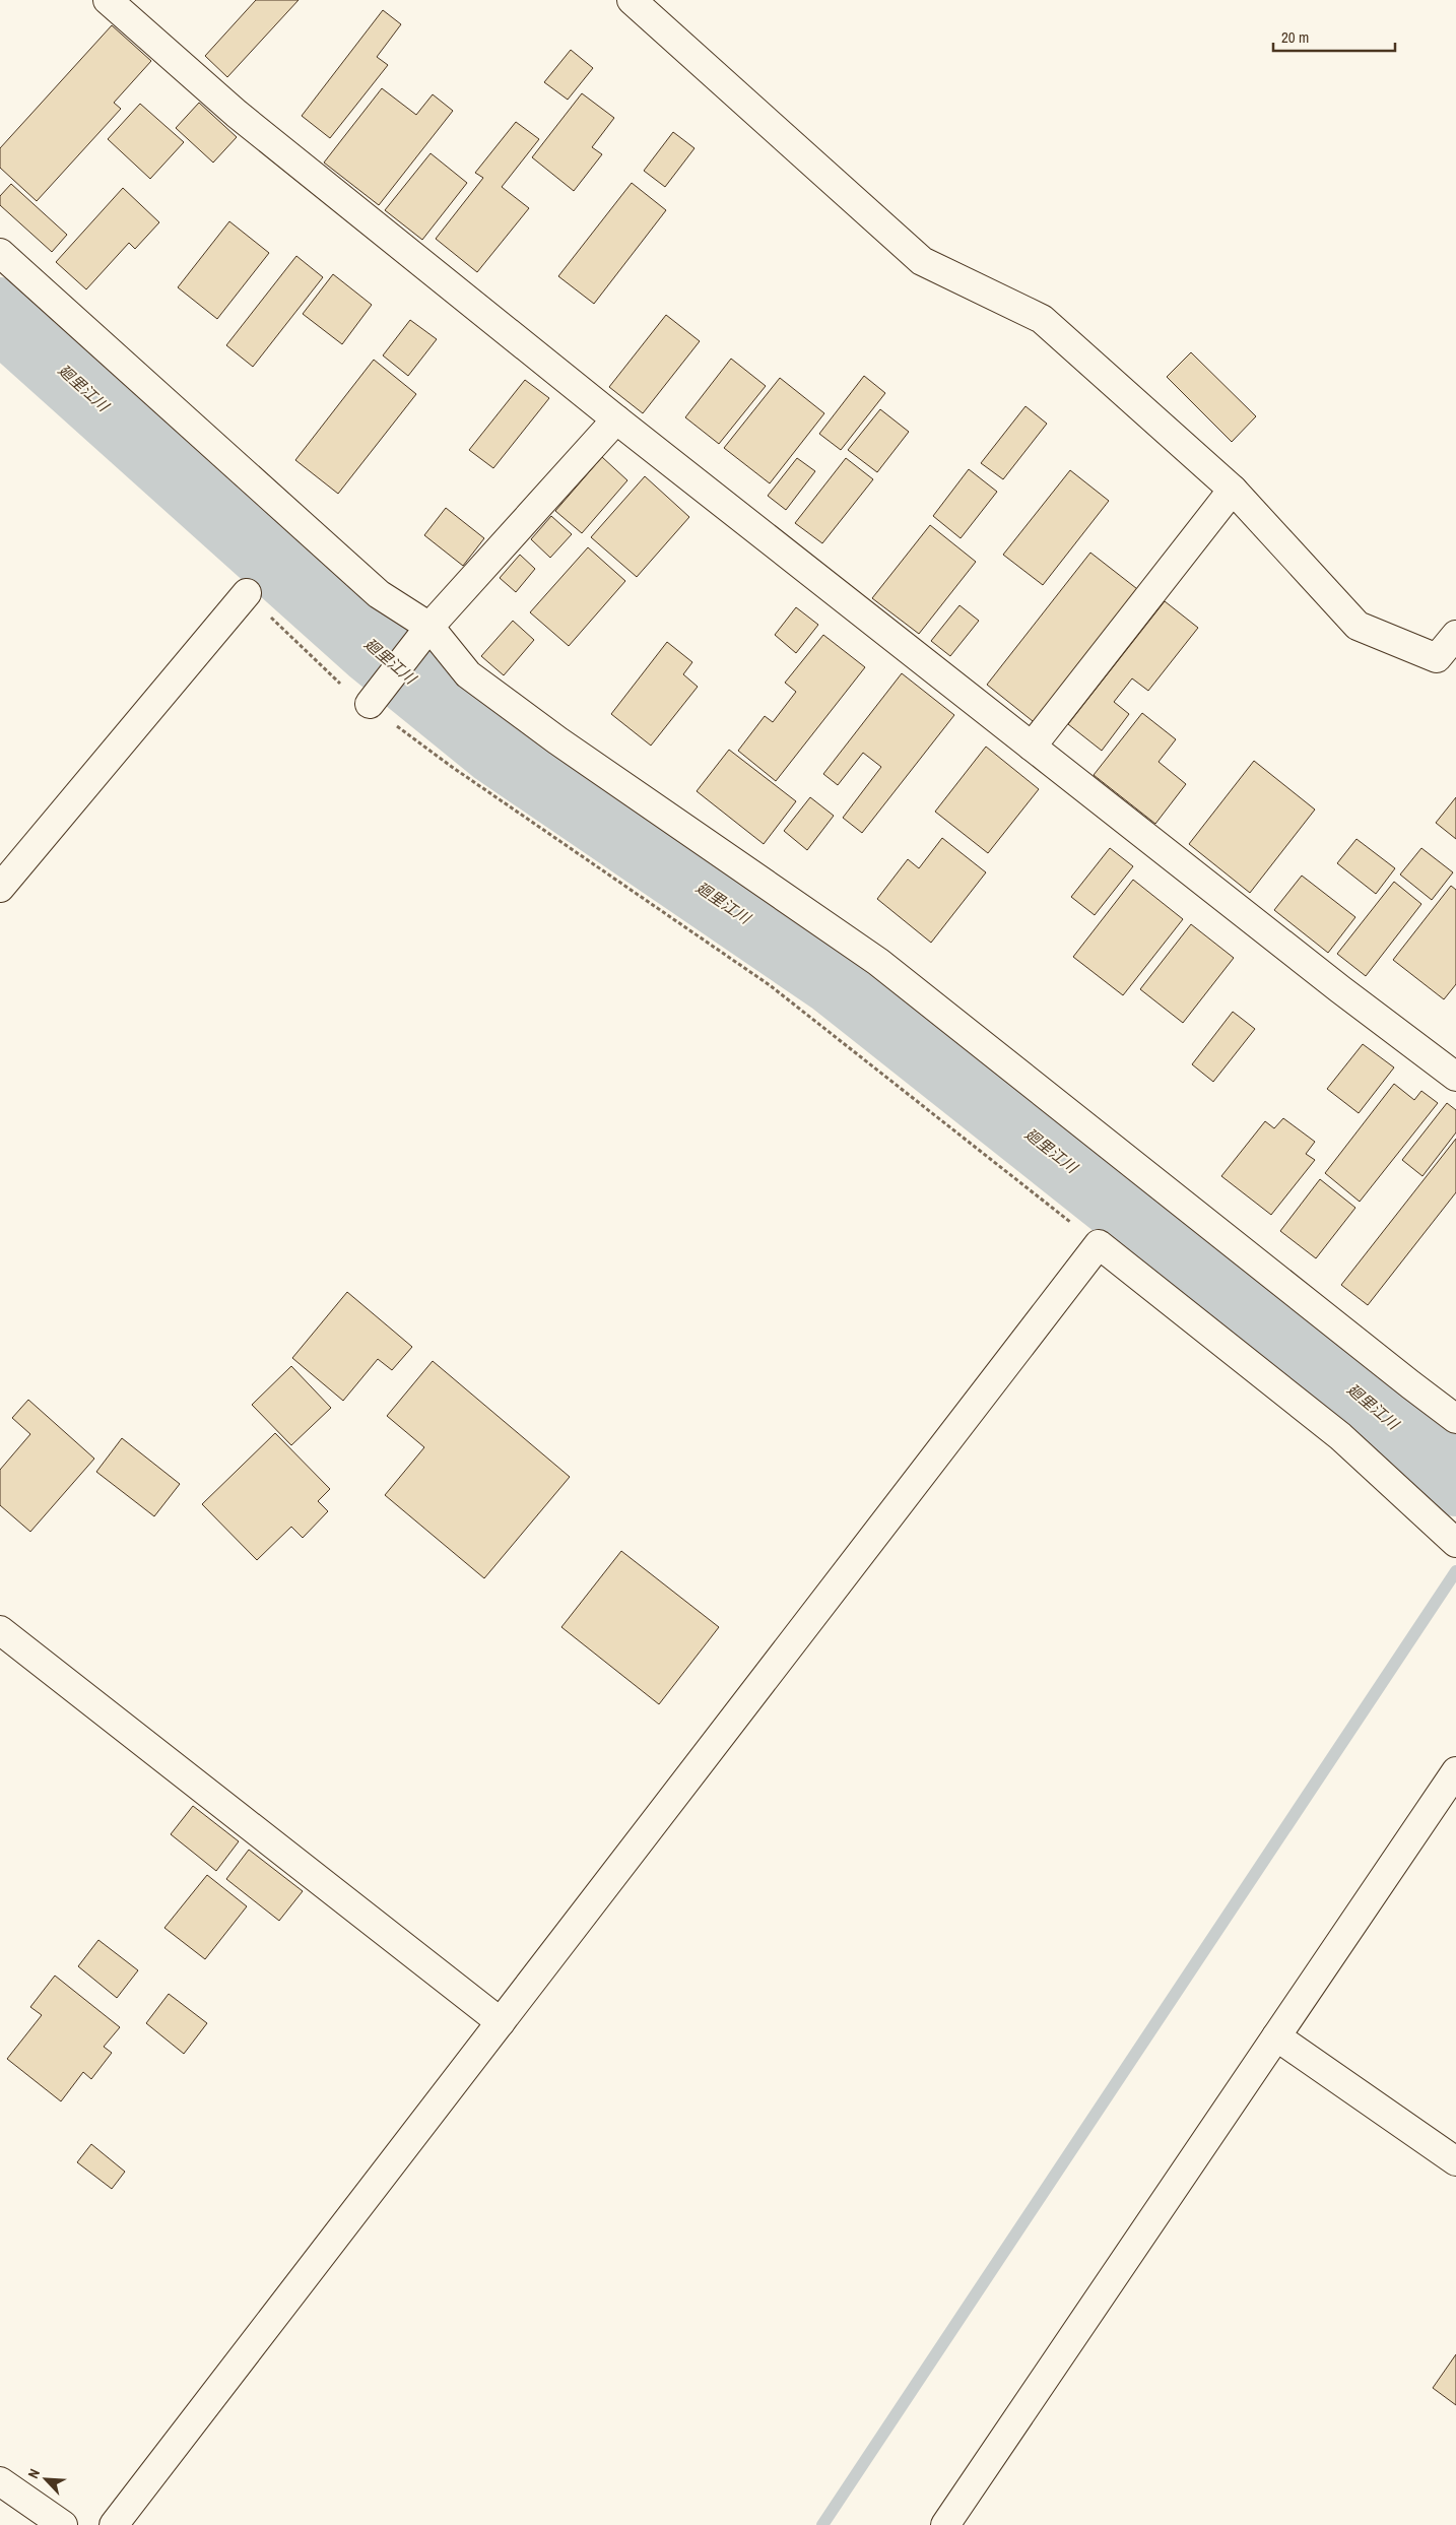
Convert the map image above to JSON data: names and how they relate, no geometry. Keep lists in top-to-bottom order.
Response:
{
  "water": ["廻里江川"],
  "scale_bar": "20 m",
  "north": "top left"
}
